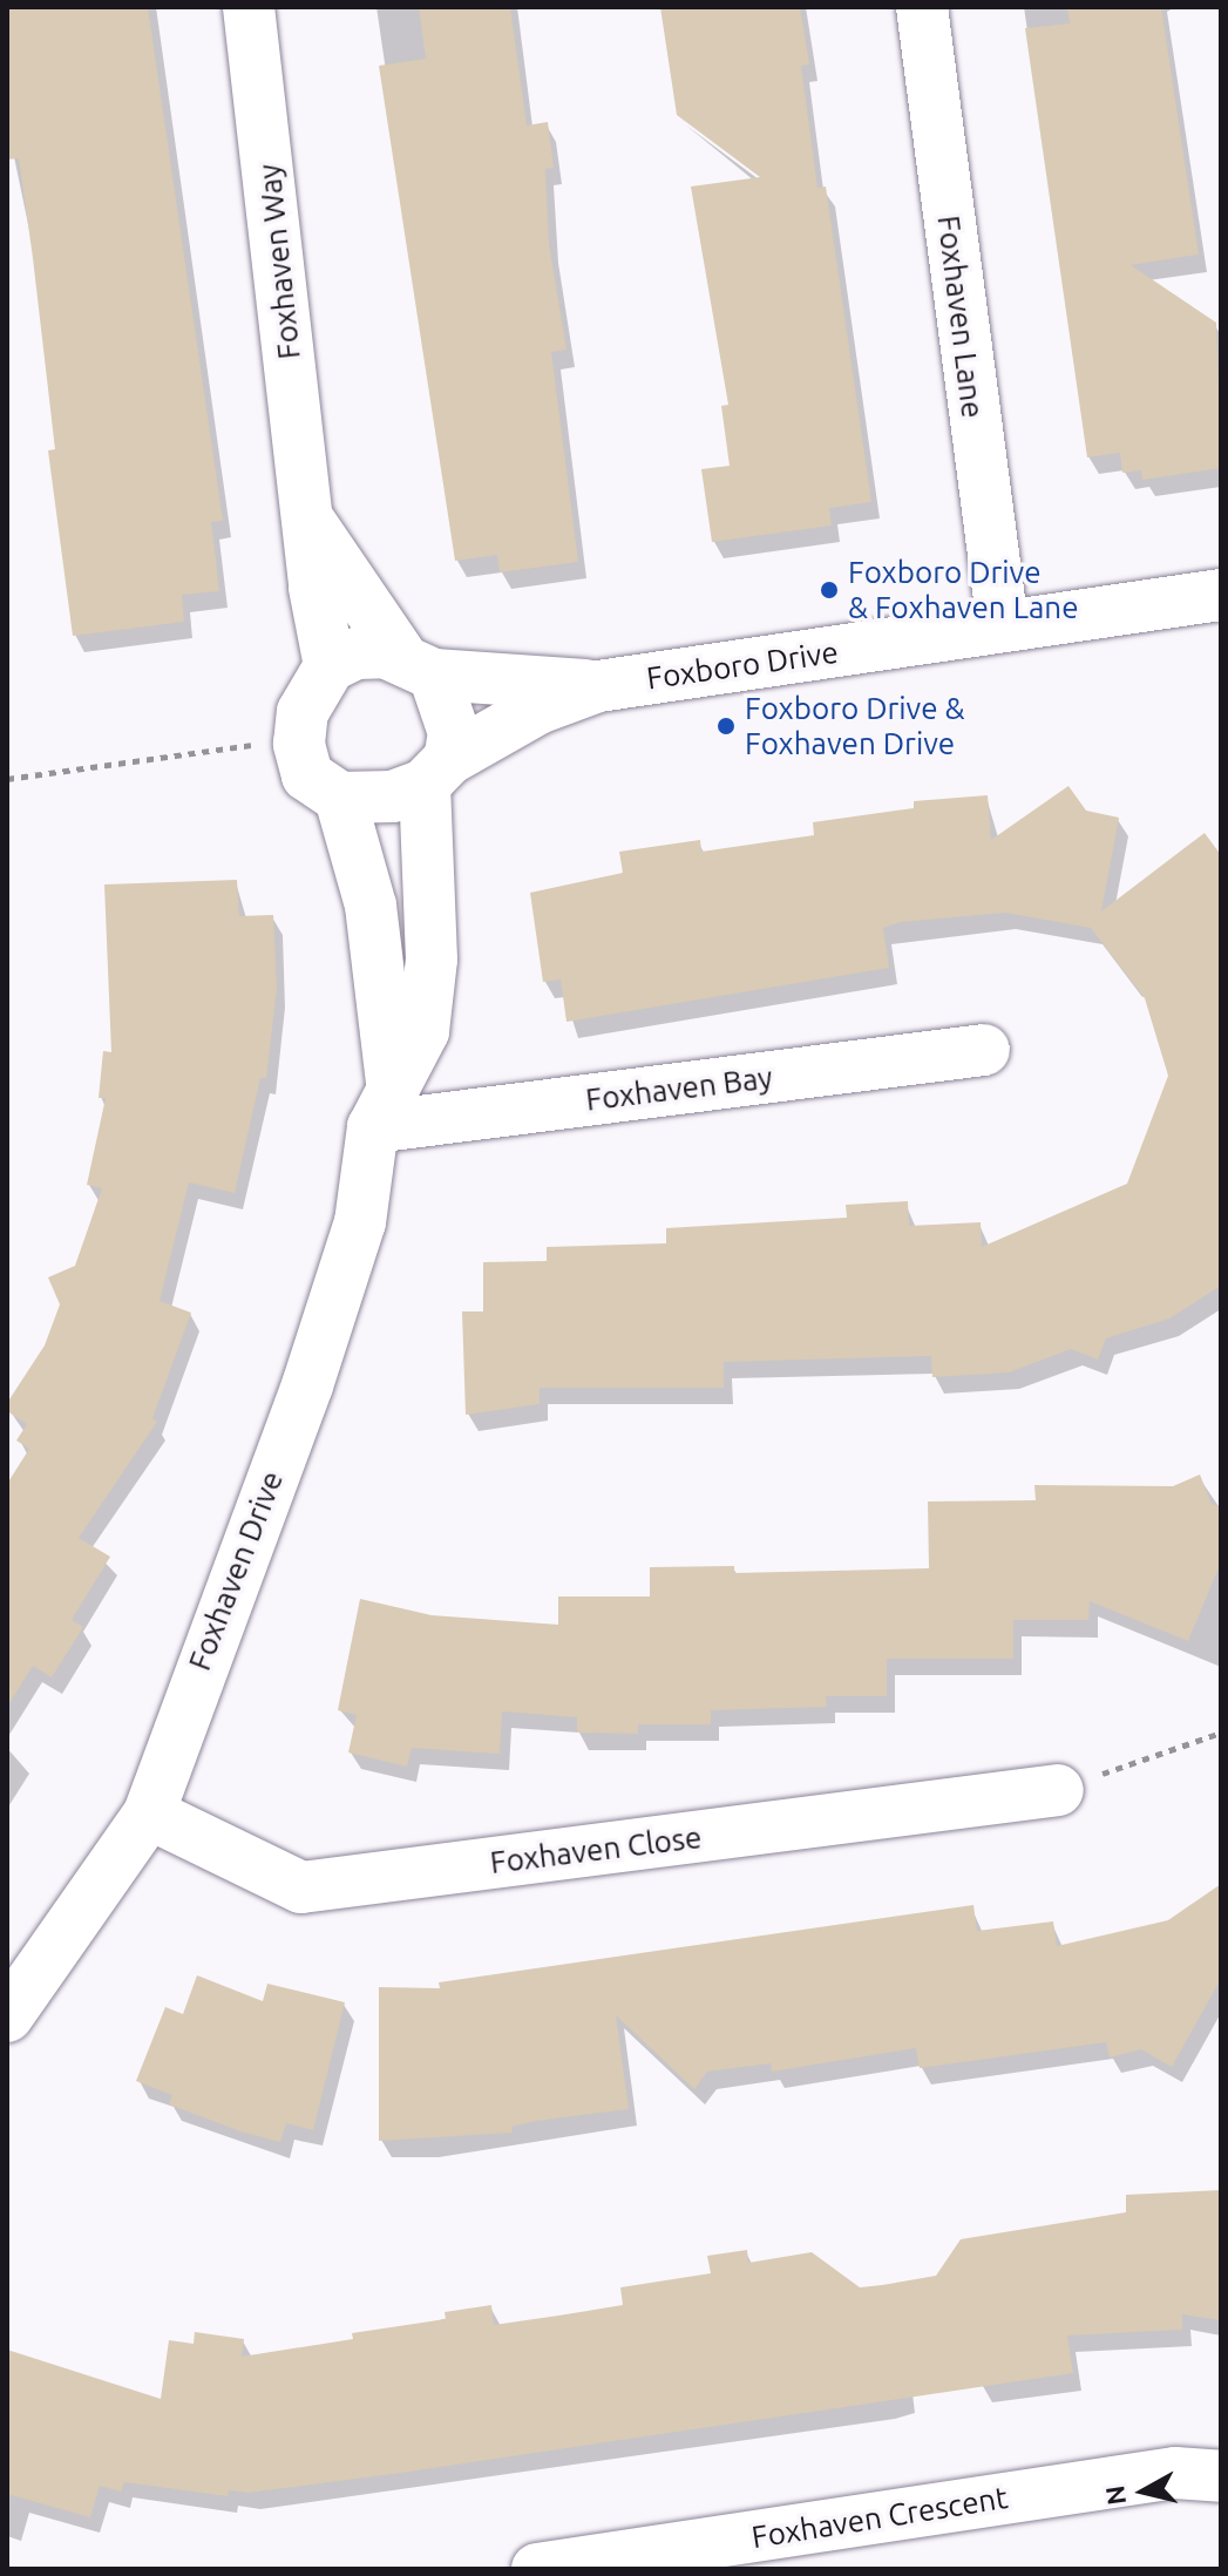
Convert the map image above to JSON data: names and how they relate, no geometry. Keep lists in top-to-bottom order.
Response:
{
  "streets": {
    "street": [
      "Foxhaven Way",
      "Foxhaven Lane",
      "Foxboro Drive",
      "Foxhaven Bay",
      "Foxhaven Drive",
      "Foxhaven Close",
      "Foxhaven Crescent"
    ]
  },
  "crossings": [
    ["Foxhaven Way", "Foxboro Drive"],
    ["Foxhaven Way", "Foxhaven Drive"],
    ["Foxhaven Lane", "Foxboro Drive"],
    ["Foxboro Drive", "Foxhaven Drive"],
    ["Foxhaven Bay", "Foxhaven Drive"],
    ["Foxhaven Drive", "Foxhaven Close"]
  ],
  "places": ["Foxboro Drive & Foxhaven Lane", "Foxboro Drive & Foxhaven Drive"],
  "north": "left"
}
